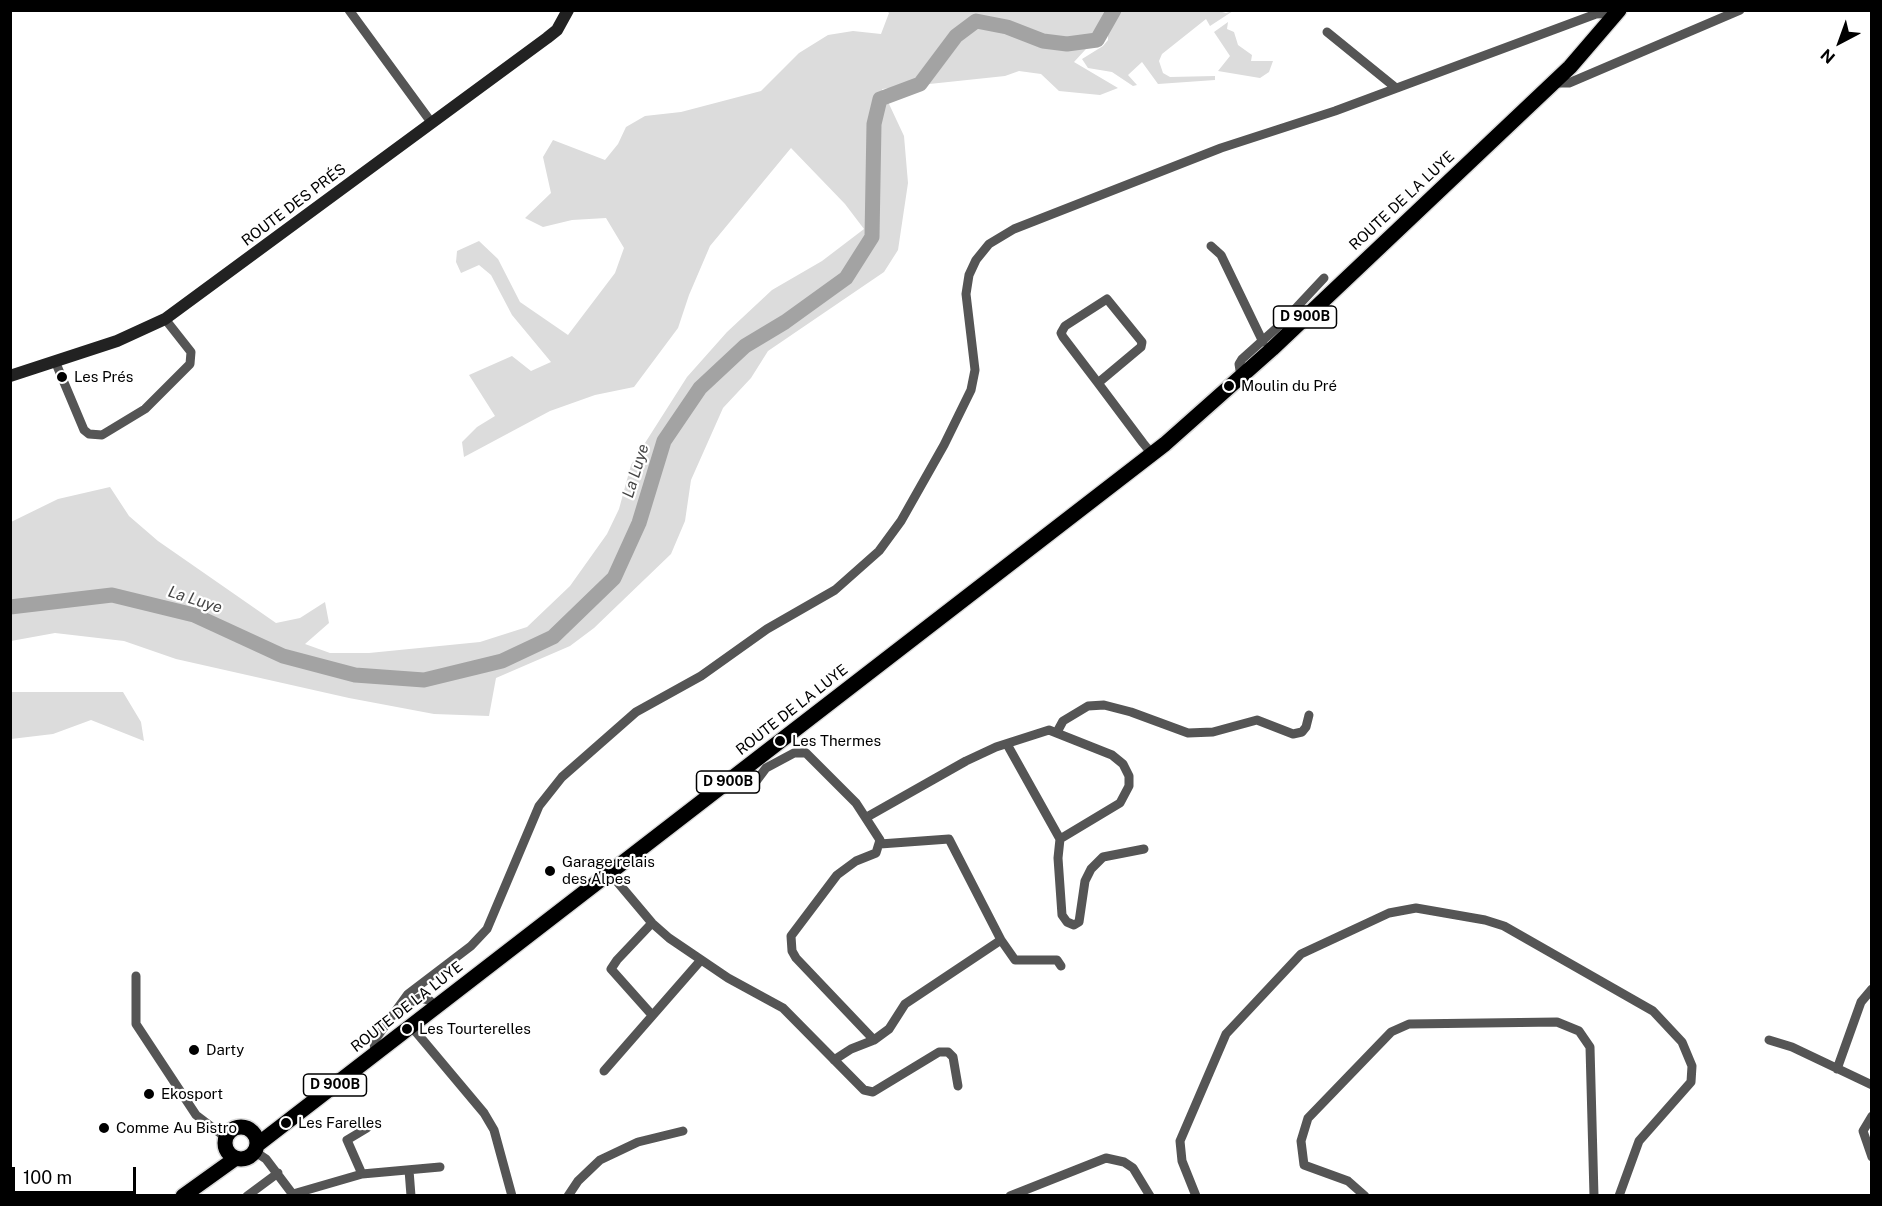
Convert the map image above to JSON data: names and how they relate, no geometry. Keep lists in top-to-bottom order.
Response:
{
  "streets": {
    "main road": ["ROUTE DE LA LUYE", "D 900B"],
    "street": ["ROUTE DES PRÉS"]
  },
  "water": ["La Luye"],
  "places": [
    "Les Prés",
    "Moulin du Pré",
    "Les Thermes",
    "Garage relais des Alpes",
    "Les Tourterelles",
    "Darty",
    "Ekosport",
    "Les Farelles",
    "Comme Au Bistro"
  ],
  "scale_bar": "100 m",
  "north": "bottom left"
}
